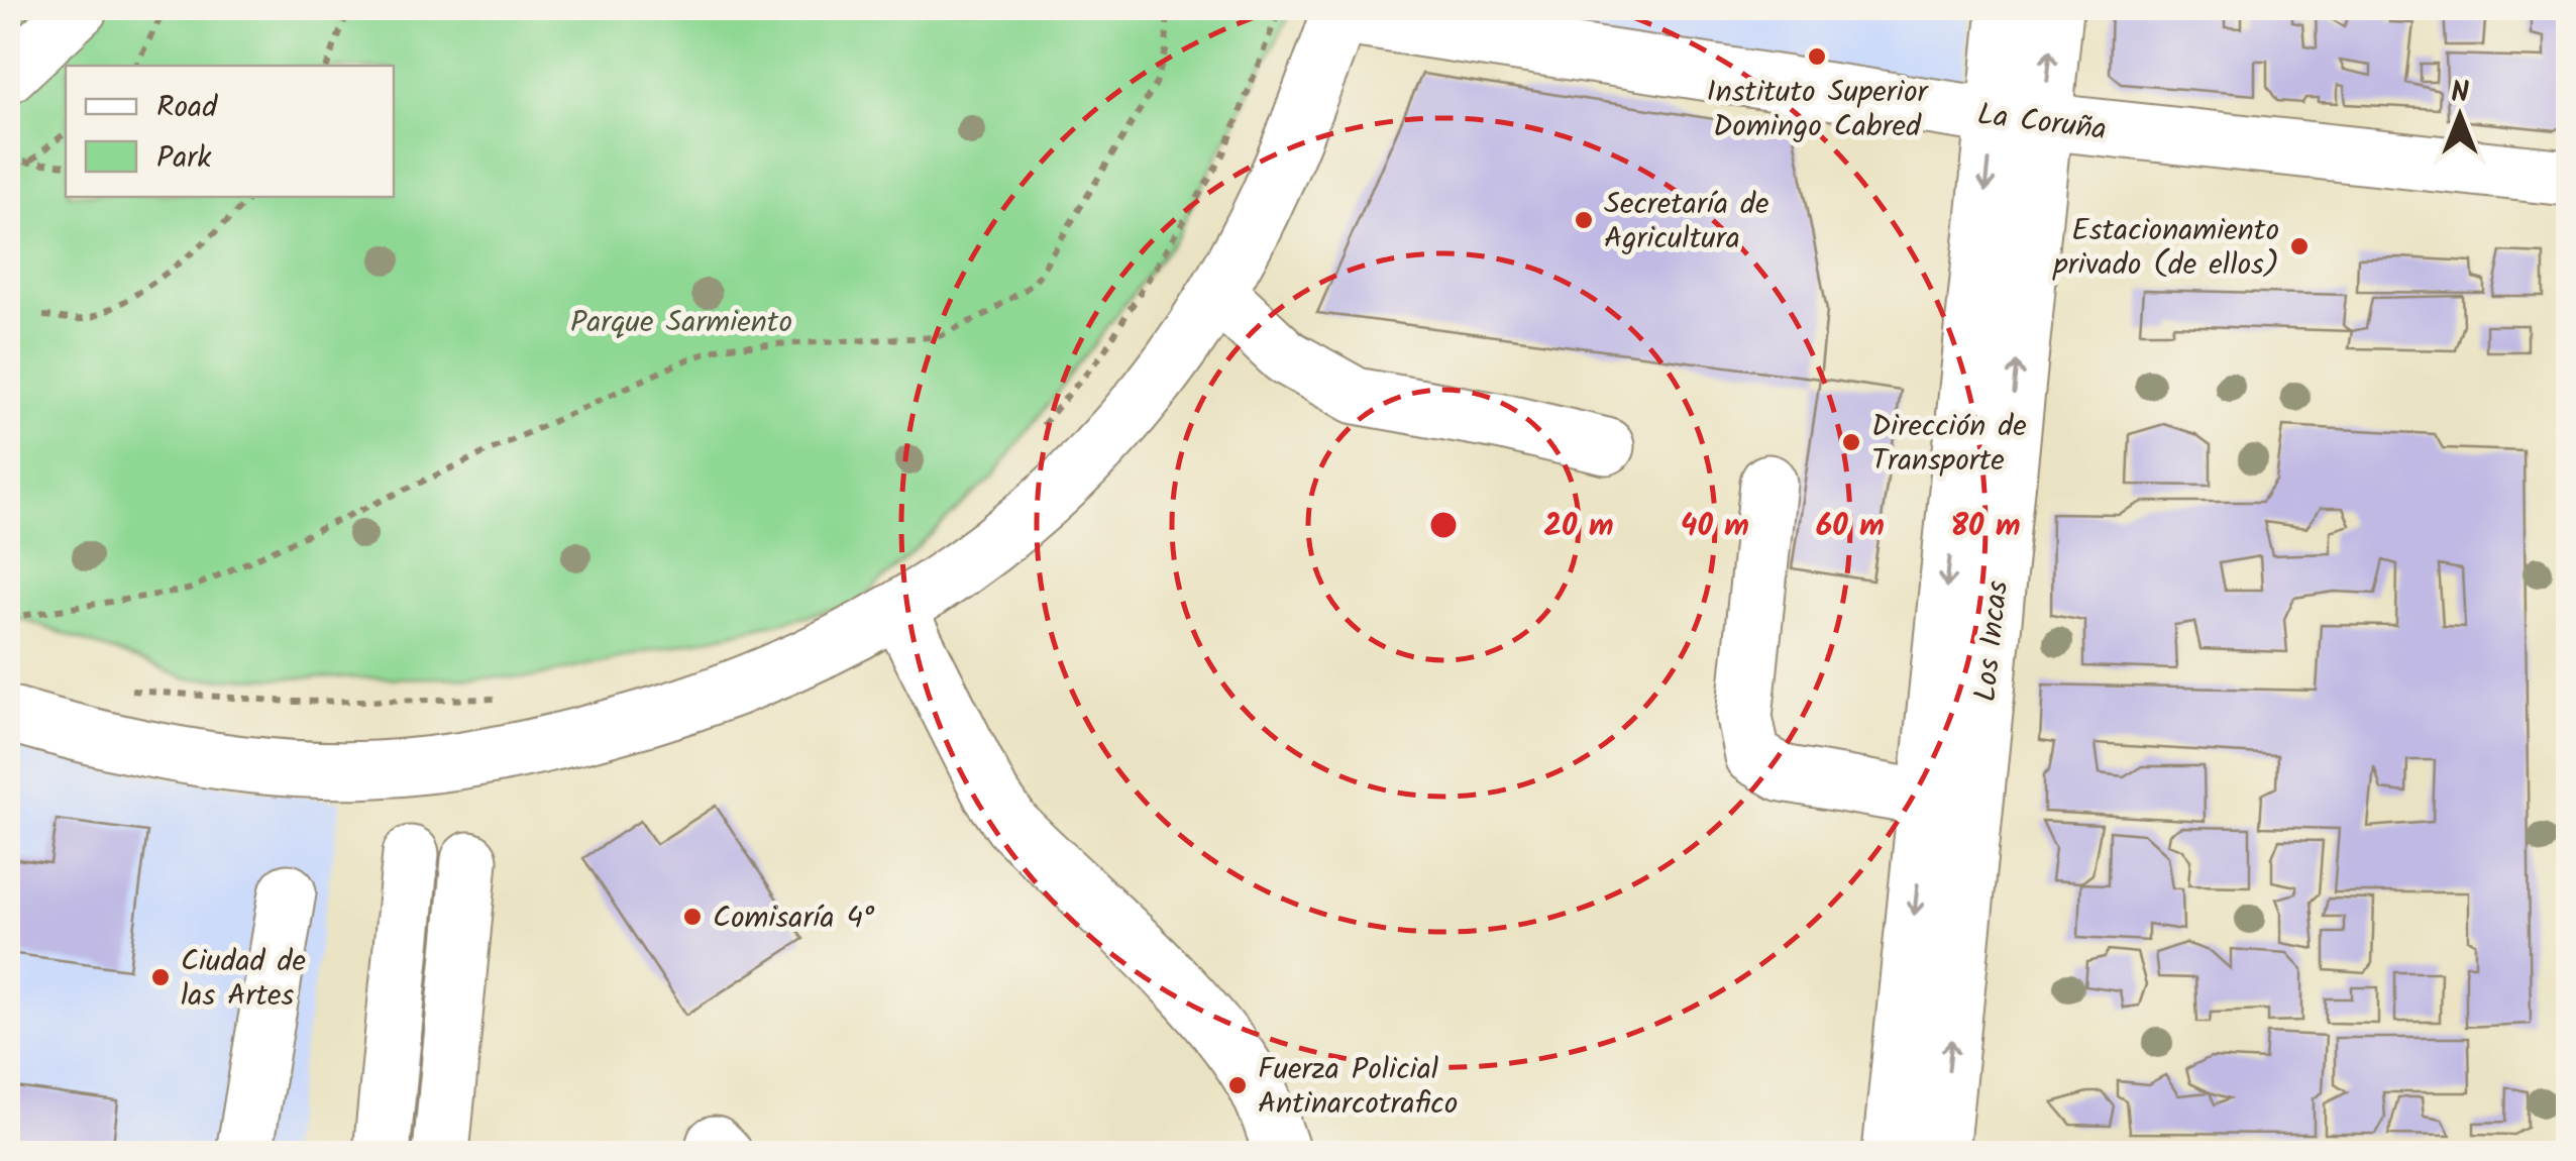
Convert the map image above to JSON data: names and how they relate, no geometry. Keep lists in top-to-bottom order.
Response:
{
  "streets": {
    "street": ["La Coruña", "Los Incas"]
  },
  "crossings": [
    ["La Coruña", "Los Incas"]
  ],
  "parks": ["Parque Sarmiento"],
  "places": [
    "Instituto Superior Domingo Cabred",
    "Secretaría de Agricultura",
    "Estacionamiento privado (de ellos)",
    "Dirección de Transporte",
    "Comisaría 4°",
    "Ciudad de las Artes",
    "Fuerza Policial Antinarcotrafico"
  ],
  "legend": ["Road", "Park"],
  "north": "top",
  "rings": [
    "20 m",
    "40 m",
    "60 m",
    "80 m"
  ]
}
